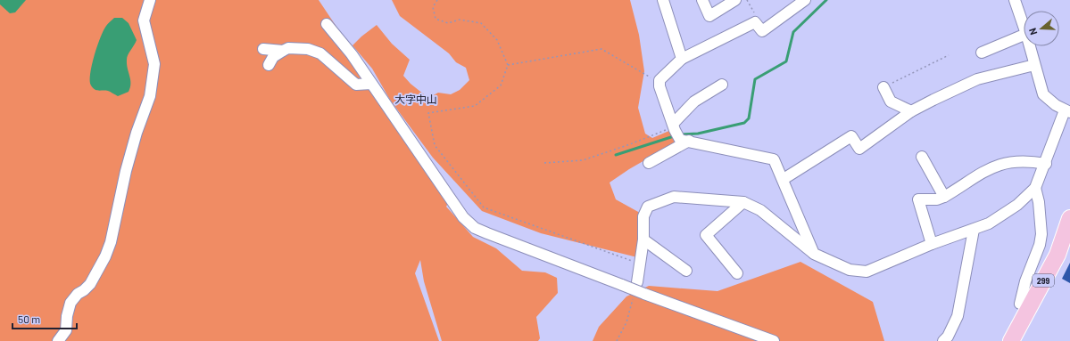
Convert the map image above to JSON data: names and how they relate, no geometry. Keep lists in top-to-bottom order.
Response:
{
  "streets": {
    "highway": ["299"]
  },
  "districts": ["大字中山"],
  "scale_bar": "50 m",
  "north": "left"
}
